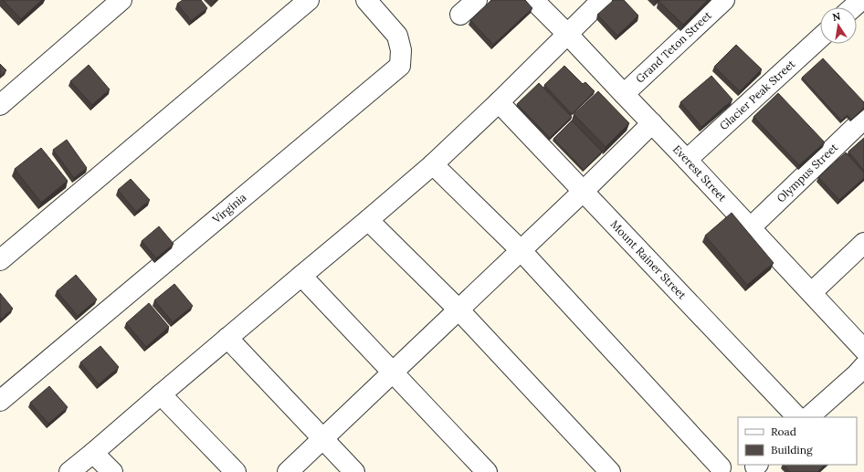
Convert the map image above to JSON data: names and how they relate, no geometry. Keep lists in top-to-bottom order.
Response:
{
  "streets": {
    "street": [
      "Grand Teton Street",
      "Glacier Peak Street",
      "Everest Street",
      "Olympus Street",
      "Virginia",
      "Mount Rainer Street"
    ]
  },
  "crossings": [
    ["Grand Teton Street", "Everest Street"],
    ["Glacier Peak Street", "Everest Street"],
    ["Everest Street", "Olympus Street"]
  ],
  "legend": ["Road", "Building"],
  "north": "top"
}
